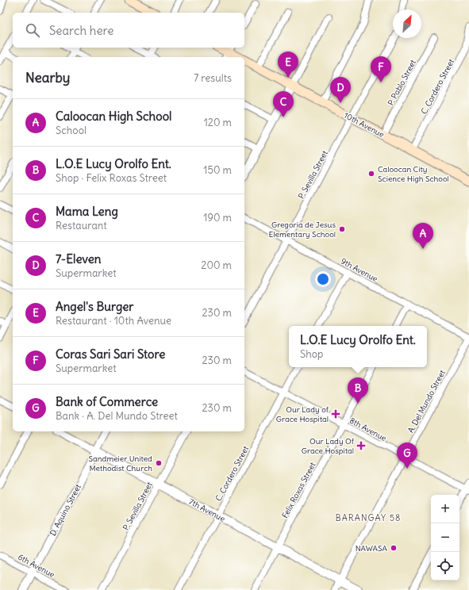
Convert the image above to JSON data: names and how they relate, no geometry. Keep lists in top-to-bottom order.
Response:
{
  "streets": {
    "main road": ["10th Avenue"],
    "street": [
      "P. Pablo Street",
      "C. Cordero Street",
      "P. Sevilla Street",
      "9th Avenue",
      "A. Del Mundo Street",
      "8th Avenue",
      "Felix Roxas Street",
      "D. Aquino Street",
      "7th Avenue",
      "6th Avenue"
    ]
  },
  "crossings": [
    ["P. Pablo Street", "10th Avenue"],
    ["C. Cordero Street", "10th Avenue"],
    ["C. Cordero Street", "8th Avenue"],
    ["C. Cordero Street", "7th Avenue"],
    ["10th Avenue", "P. Sevilla Street"],
    ["P. Sevilla Street", "9th Avenue"],
    ["P. Sevilla Street", "7th Avenue"],
    ["9th Avenue", "A. Del Mundo Street"],
    ["A. Del Mundo Street", "8th Avenue"],
    ["A. Del Mundo Street", "7th Avenue"],
    ["8th Avenue", "Felix Roxas Street"],
    ["Felix Roxas Street", "7th Avenue"],
    ["D. Aquino Street", "7th Avenue"],
    ["D. Aquino Street", "6th Avenue"]
  ],
  "districts": ["BARANGAY 58"],
  "places": {
    "other": [
      "Caloocan City Science High School",
      "Gregoria de Jesus Elementary School",
      "Sandmeier United Methodist Church",
      "NAWASA"
    ],
    "health": ["Our Lady of Grace Hospital", "Our Lady Of Grace Hospital"]
  },
  "north": "top right",
  "page": {
    "search": "Search here",
    "pins": [
      "E",
      "F",
      "D",
      "C",
      "A",
      "B",
      "G"
    ],
    "heading": ["Nearby", "7 results"],
    "list": [
      {
        "mark": "A",
        "name": "Caloocan High School",
        "note": "School",
        "value": "120 m"
      },
      {
        "mark": "B",
        "name": "L.O.E Lucy Orolfo Ent.",
        "note": "Shop · Felix Roxas Street",
        "value": "150 m"
      },
      {
        "mark": "C",
        "name": "Mama Leng",
        "note": "Restaurant",
        "value": "190 m"
      },
      {
        "mark": "D",
        "name": "7-Eleven",
        "note": "Supermarket",
        "value": "200 m"
      },
      {
        "mark": "E",
        "name": "Angel's Burger",
        "note": "Restaurant · 10th Avenue",
        "value": "230 m"
      },
      {
        "mark": "F",
        "name": "Coras Sari Sari Store",
        "note": "Supermarket",
        "value": "230 m"
      },
      {
        "mark": "G",
        "name": "Bank of Commerce",
        "note": "Bank · A. Del Mundo Street",
        "value": "230 m"
      }
    ],
    "popup": ["L.O.E Lucy Orolfo Ent.", "Shop"],
    "map_buttons": ["+", "−"]
  }
}
